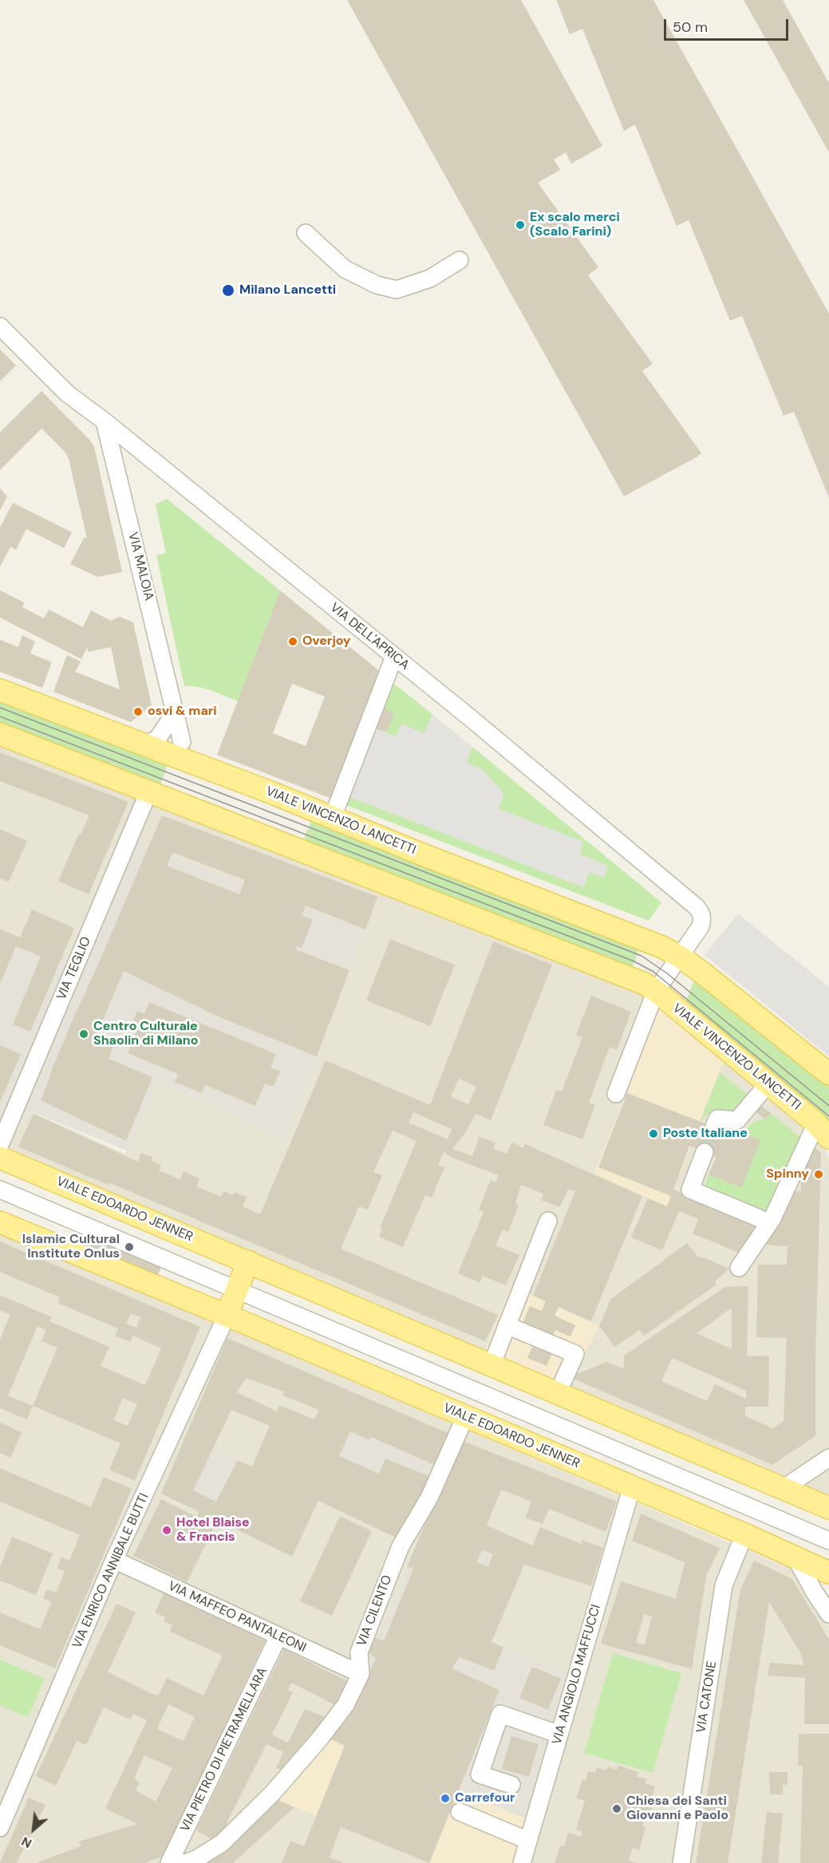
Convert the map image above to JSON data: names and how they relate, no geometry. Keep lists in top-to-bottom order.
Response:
{
  "streets": {
    "main road": ["VIALE VINCENZO LANCETTI", "VIALE EDOARDO JENNER"],
    "street": [
      "VIA MALOIA",
      "VIA DELL'APRICA",
      "VIA TEGLIO",
      "VIA ENRICO ANNIBALE BUTTI",
      "VIA CILENTO",
      "VIA MAFFEO PANTALEONI",
      "VIA ANGIOLO MAFFUCCI",
      "VIA CATONE",
      "VIA PIETRO DI PIETRAMELLARA"
    ]
  },
  "crossings": [
    ["VIA MALOIA", "VIA DELL'APRICA"],
    ["VIA DELL'APRICA", "VIALE VINCENZO LANCETTI"],
    ["VIALE VINCENZO LANCETTI", "VIA TEGLIO"],
    ["VIALE EDOARDO JENNER", "VIA ENRICO ANNIBALE BUTTI"],
    ["VIALE EDOARDO JENNER", "VIA CILENTO"],
    ["VIALE EDOARDO JENNER", "VIA ANGIOLO MAFFUCCI"],
    ["VIALE EDOARDO JENNER", "VIA CATONE"],
    ["VIA ENRICO ANNIBALE BUTTI", "VIA MAFFEO PANTALEONI"],
    ["VIA CILENTO", "VIA MAFFEO PANTALEONI"],
    ["VIA CILENTO", "VIA PIETRO DI PIETRAMELLARA"],
    ["VIA MAFFEO PANTALEONI", "VIA PIETRO DI PIETRAMELLARA"]
  ],
  "places": [
    "Ex scalo merci (Scalo Farini)",
    "Milano Lancetti",
    "Overjoy",
    "osvi & mari",
    "Centro Culturale Shaolin di Milano",
    "Poste Italiane",
    "Spinny",
    "Islamic Cultural Institute Onlus",
    "Hotel Blaise & Francis",
    "Carrefour",
    "Chiesa dei Santi Giovanni e Paolo"
  ],
  "scale_bar": "50 m",
  "north": "bottom left"
}
